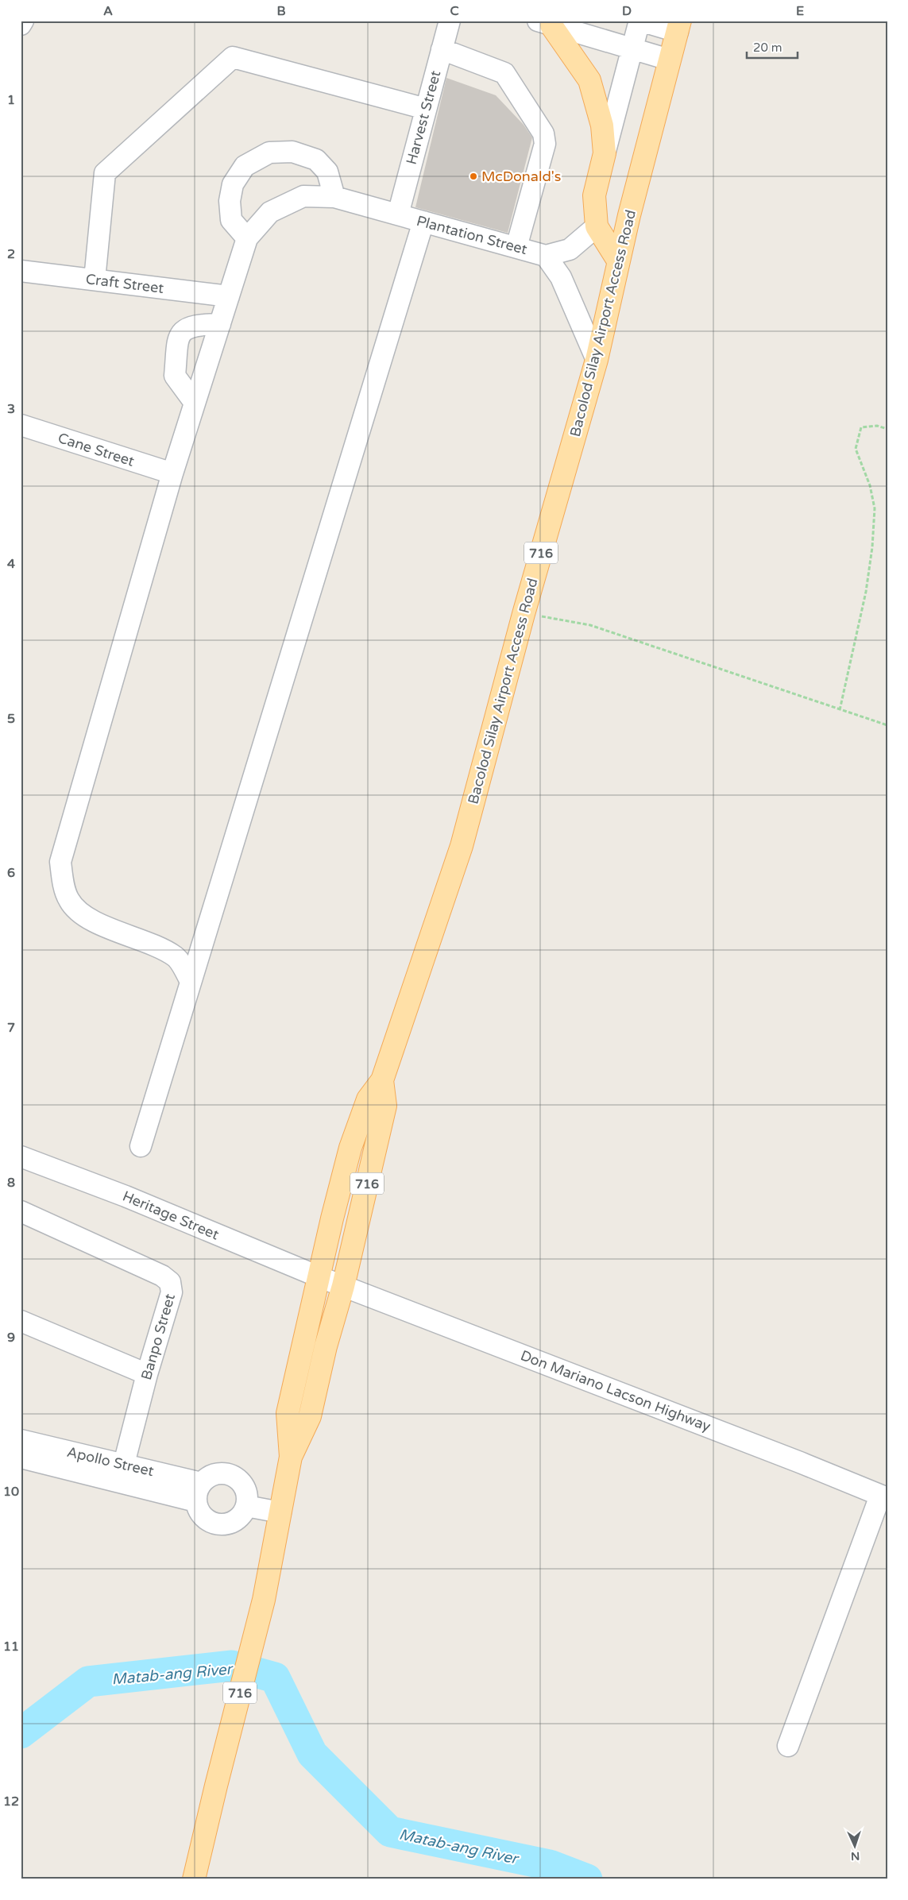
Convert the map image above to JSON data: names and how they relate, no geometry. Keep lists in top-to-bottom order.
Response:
{
  "streets": {
    "main road": ["Bacolod Silay Airport Access Road", "716"],
    "street": [
      "Harvest Street",
      "Plantation Street",
      "Craft Street",
      "Cane Street",
      "Heritage Street",
      "Banpo Street",
      "Don Mariano Lacson Highway",
      "Apollo Street"
    ]
  },
  "crossings": [
    ["Harvest Street", "Plantation Street"],
    ["Bacolod Silay Airport Access Road", "Heritage Street"],
    ["Bacolod Silay Airport Access Road", "Don Mariano Lacson Highway"],
    ["Heritage Street", "Don Mariano Lacson Highway"],
    ["Banpo Street", "Apollo Street"]
  ],
  "water": ["Matab-ang River"],
  "places": ["McDonald's"],
  "scale_bar": "20 m",
  "north": "bottom",
  "grid": {
    "columns": [
      "A",
      "B",
      "C",
      "D",
      "E"
    ],
    "rows": [
      "1",
      "2",
      "3",
      "4",
      "5",
      "6",
      "7",
      "8",
      "9",
      "10",
      "11",
      "12"
    ]
  }
}
